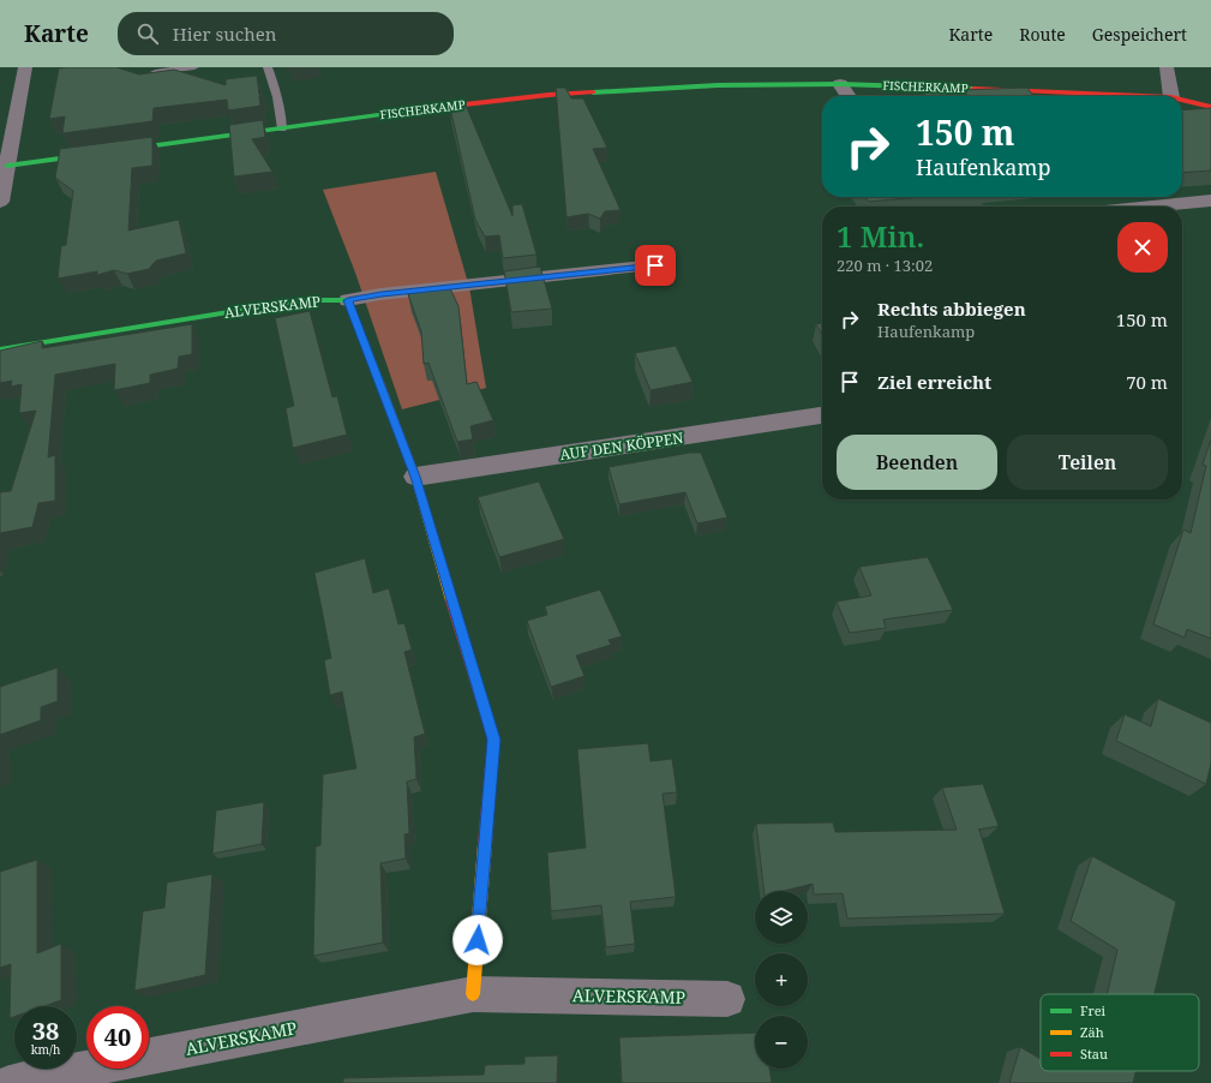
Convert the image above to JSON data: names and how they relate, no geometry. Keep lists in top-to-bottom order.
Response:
{
  "streets": {
    "street": ["FISCHERKAMP", "ALVERSKAMP", "AUF DEN KÖPPEN"]
  },
  "legend": ["Frei", "Zäh", "Stau"],
  "page": {
    "header": "Karte",
    "search": "Hier suchen",
    "nav": ["Karte", "Route", "Gespeichert"],
    "turn": ["150 m", "Haufenkamp"],
    "heading": ["1 Min.", "220 m · 13:02"],
    "list": [
      {
        "name": "Rechts abbiegen",
        "note": "Haufenkamp",
        "value": "150 m"
      },
      {
        "name": "Ziel erreicht",
        "value": "70 m"
      }
    ],
    "buttons": ["Beenden", "Teilen"],
    "map_buttons": ["+", "−"],
    "speed": "38 km/h",
    "limit": "40"
  }
}
